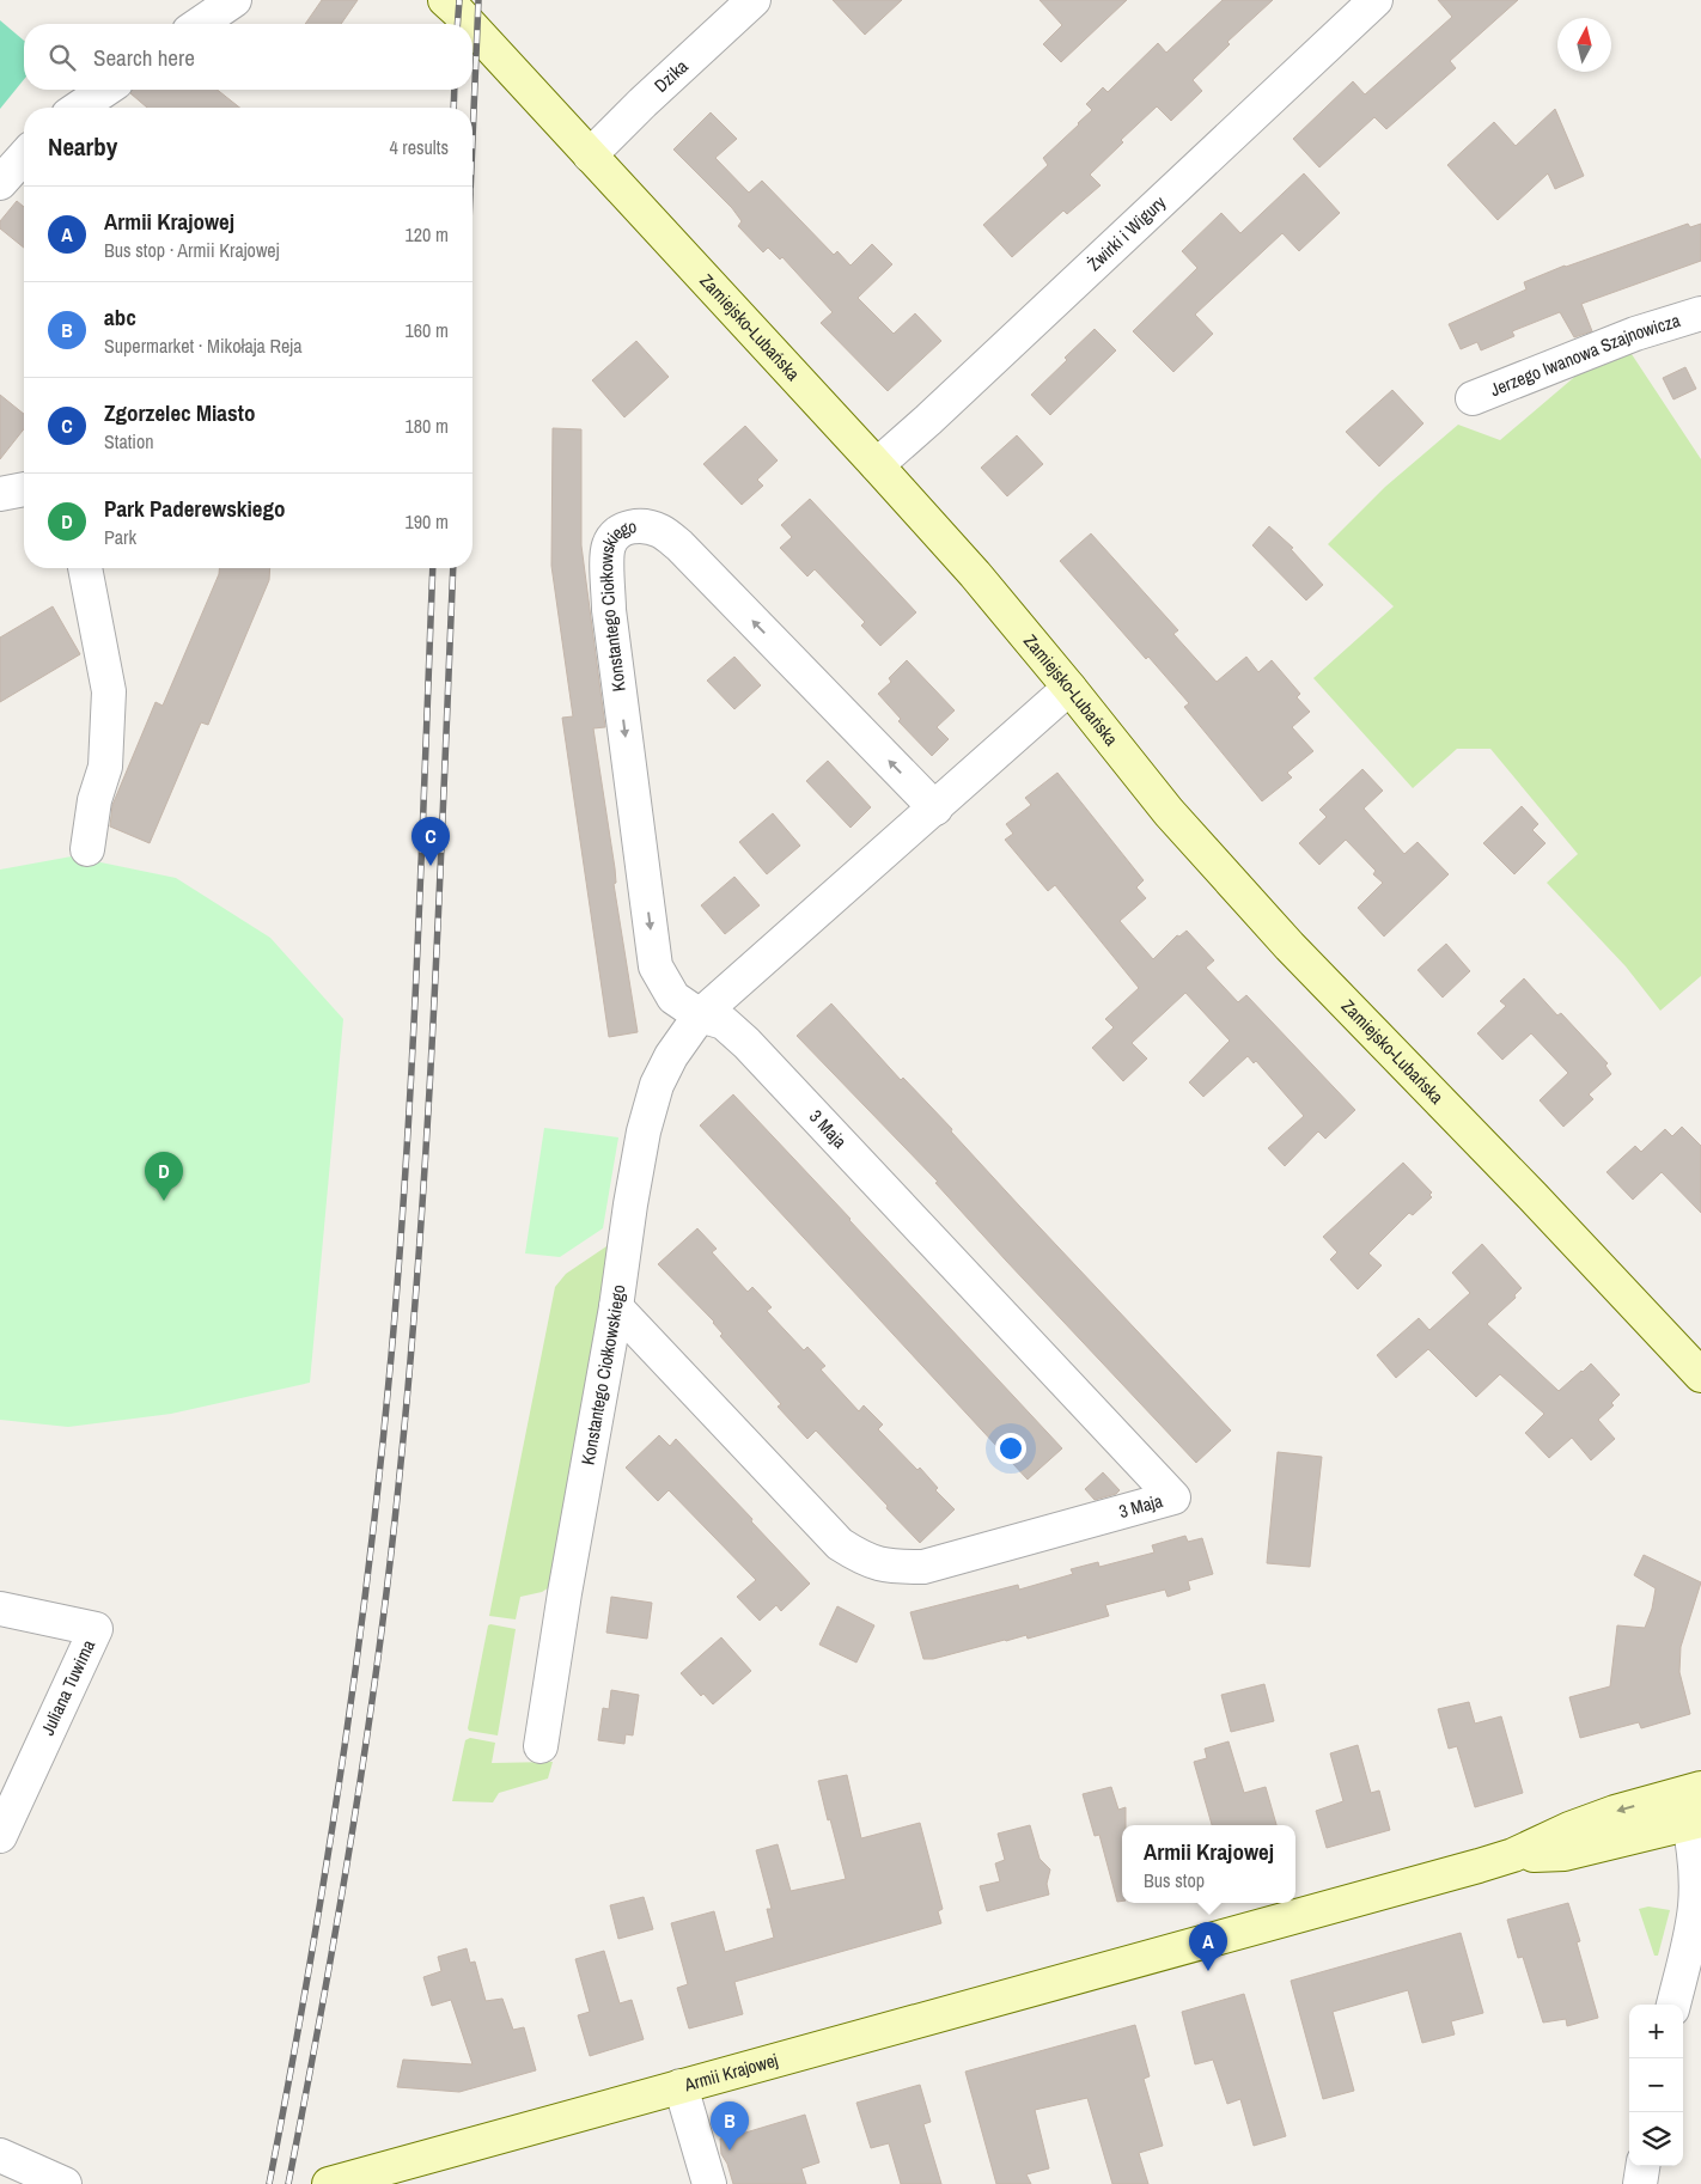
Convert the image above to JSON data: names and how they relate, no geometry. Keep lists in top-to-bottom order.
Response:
{
  "streets": {
    "main road": ["Zamiejsko-Lubańska", "Armii Krajowej"],
    "street": [
      "Dzika",
      "Żwirki i Wigury",
      "Jerzego Iwanowa Szajnowicza",
      "Konstantego Ciołkowskiego",
      "3 Maja",
      "Juliana Tuwima"
    ]
  },
  "crossings": [
    ["Dzika", "Zamiejsko-Lubańska"],
    ["Żwirki i Wigury", "Zamiejsko-Lubańska"],
    ["Zamiejsko-Lubańska", "Konstantego Ciołkowskiego"],
    ["Konstantego Ciołkowskiego", "3 Maja"]
  ],
  "north": "top",
  "page": {
    "search": "Search here",
    "heading": ["Nearby", "4 results"],
    "list": [
      {
        "mark": "A",
        "name": "Armii Krajowej",
        "note": "Bus stop · Armii Krajowej",
        "value": "120 m"
      },
      {
        "mark": "B",
        "name": "abc",
        "note": "Supermarket · Mikołaja Reja",
        "value": "160 m"
      },
      {
        "mark": "C",
        "name": "Zgorzelec Miasto",
        "note": "Station",
        "value": "180 m"
      },
      {
        "mark": "D",
        "name": "Park Paderewskiego",
        "note": "Park",
        "value": "190 m"
      }
    ],
    "pins": [
      "C",
      "D",
      "A",
      "B"
    ],
    "popup": ["Armii Krajowej", "Bus stop"],
    "map_buttons": ["+", "−"]
  }
}
